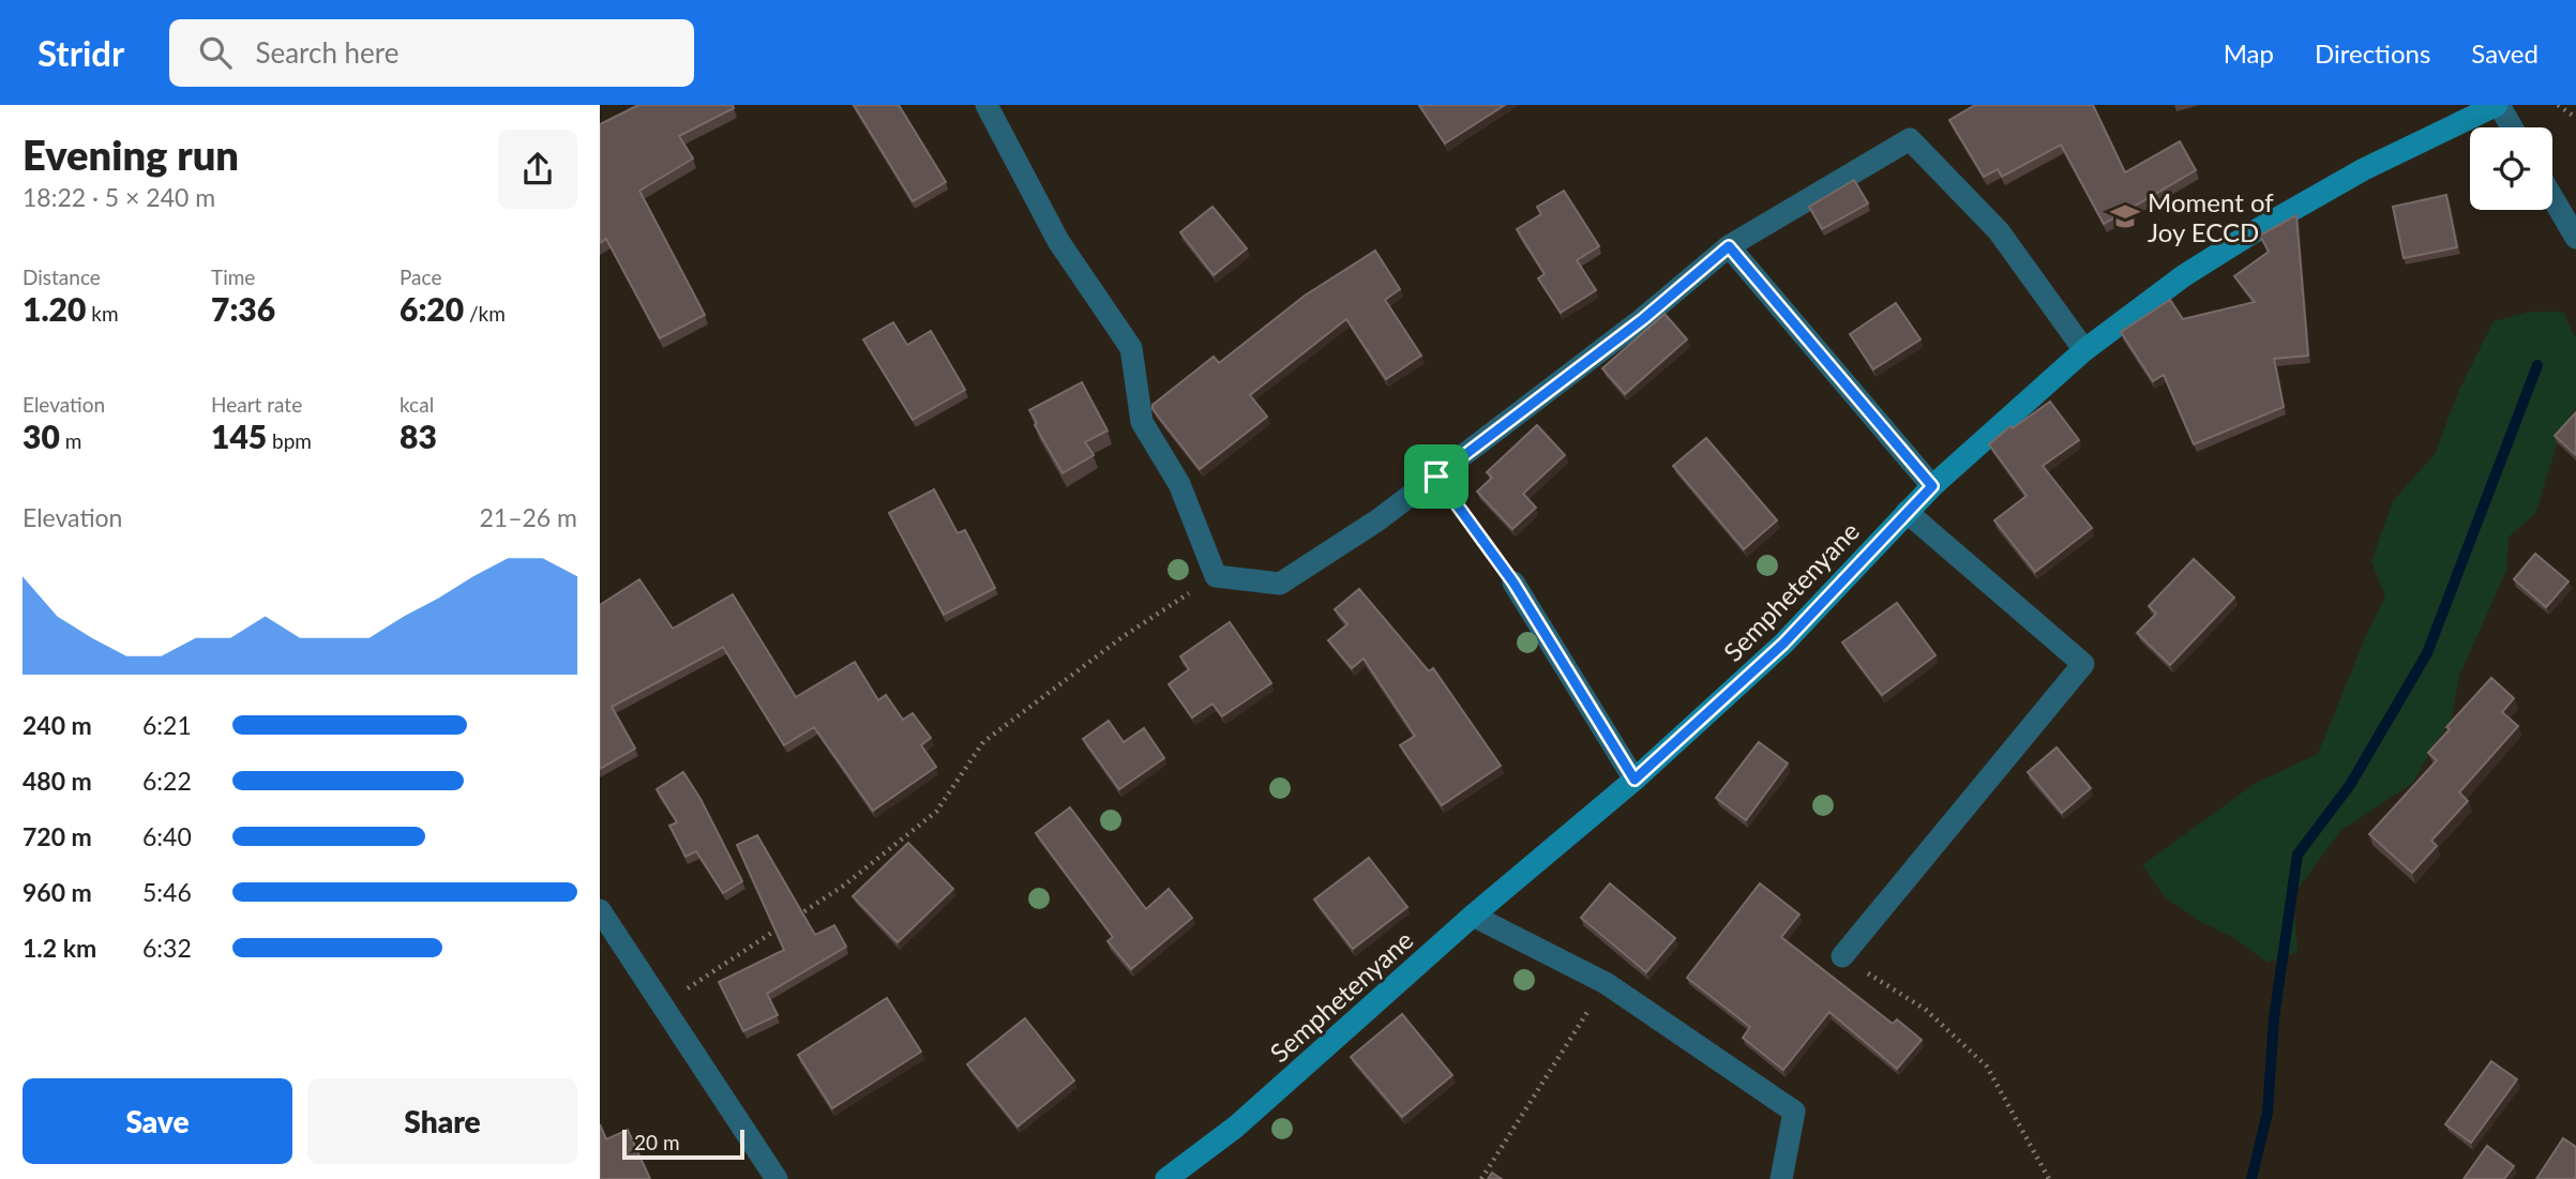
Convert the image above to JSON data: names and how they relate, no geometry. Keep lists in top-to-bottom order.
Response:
{
  "streets": {
    "main road": ["Semphetenyane"]
  },
  "places": {
    "school or university": ["Moment of Joy ECCD"]
  },
  "scale_bar": "20 m",
  "page": {
    "header": "Stridr",
    "search": "Search here",
    "nav": ["Map", "Directions", "Saved"],
    "heading": ["Evening run", "18:22 · 5 × 240 m"],
    "stats": [
      ["Distance", "1.20 km"],
      ["Time", "7:36"],
      ["Pace", "6:20 /km"],
      ["Elevation", "30 m"],
      ["Heart rate", "145 bpm"],
      ["kcal", "83"]
    ],
    "chart": ["Elevation", "21–26 m"],
    "list": [
      {
        "name": "240 m",
        "note": "6:21"
      },
      {
        "name": "480 m",
        "note": "6:22"
      },
      {
        "name": "720 m",
        "note": "6:40"
      },
      {
        "name": "960 m",
        "note": "5:46"
      },
      {
        "name": "1.2 km",
        "note": "6:32"
      }
    ],
    "buttons": ["Save", "Share"],
    "scale": "20 m"
  }
}
